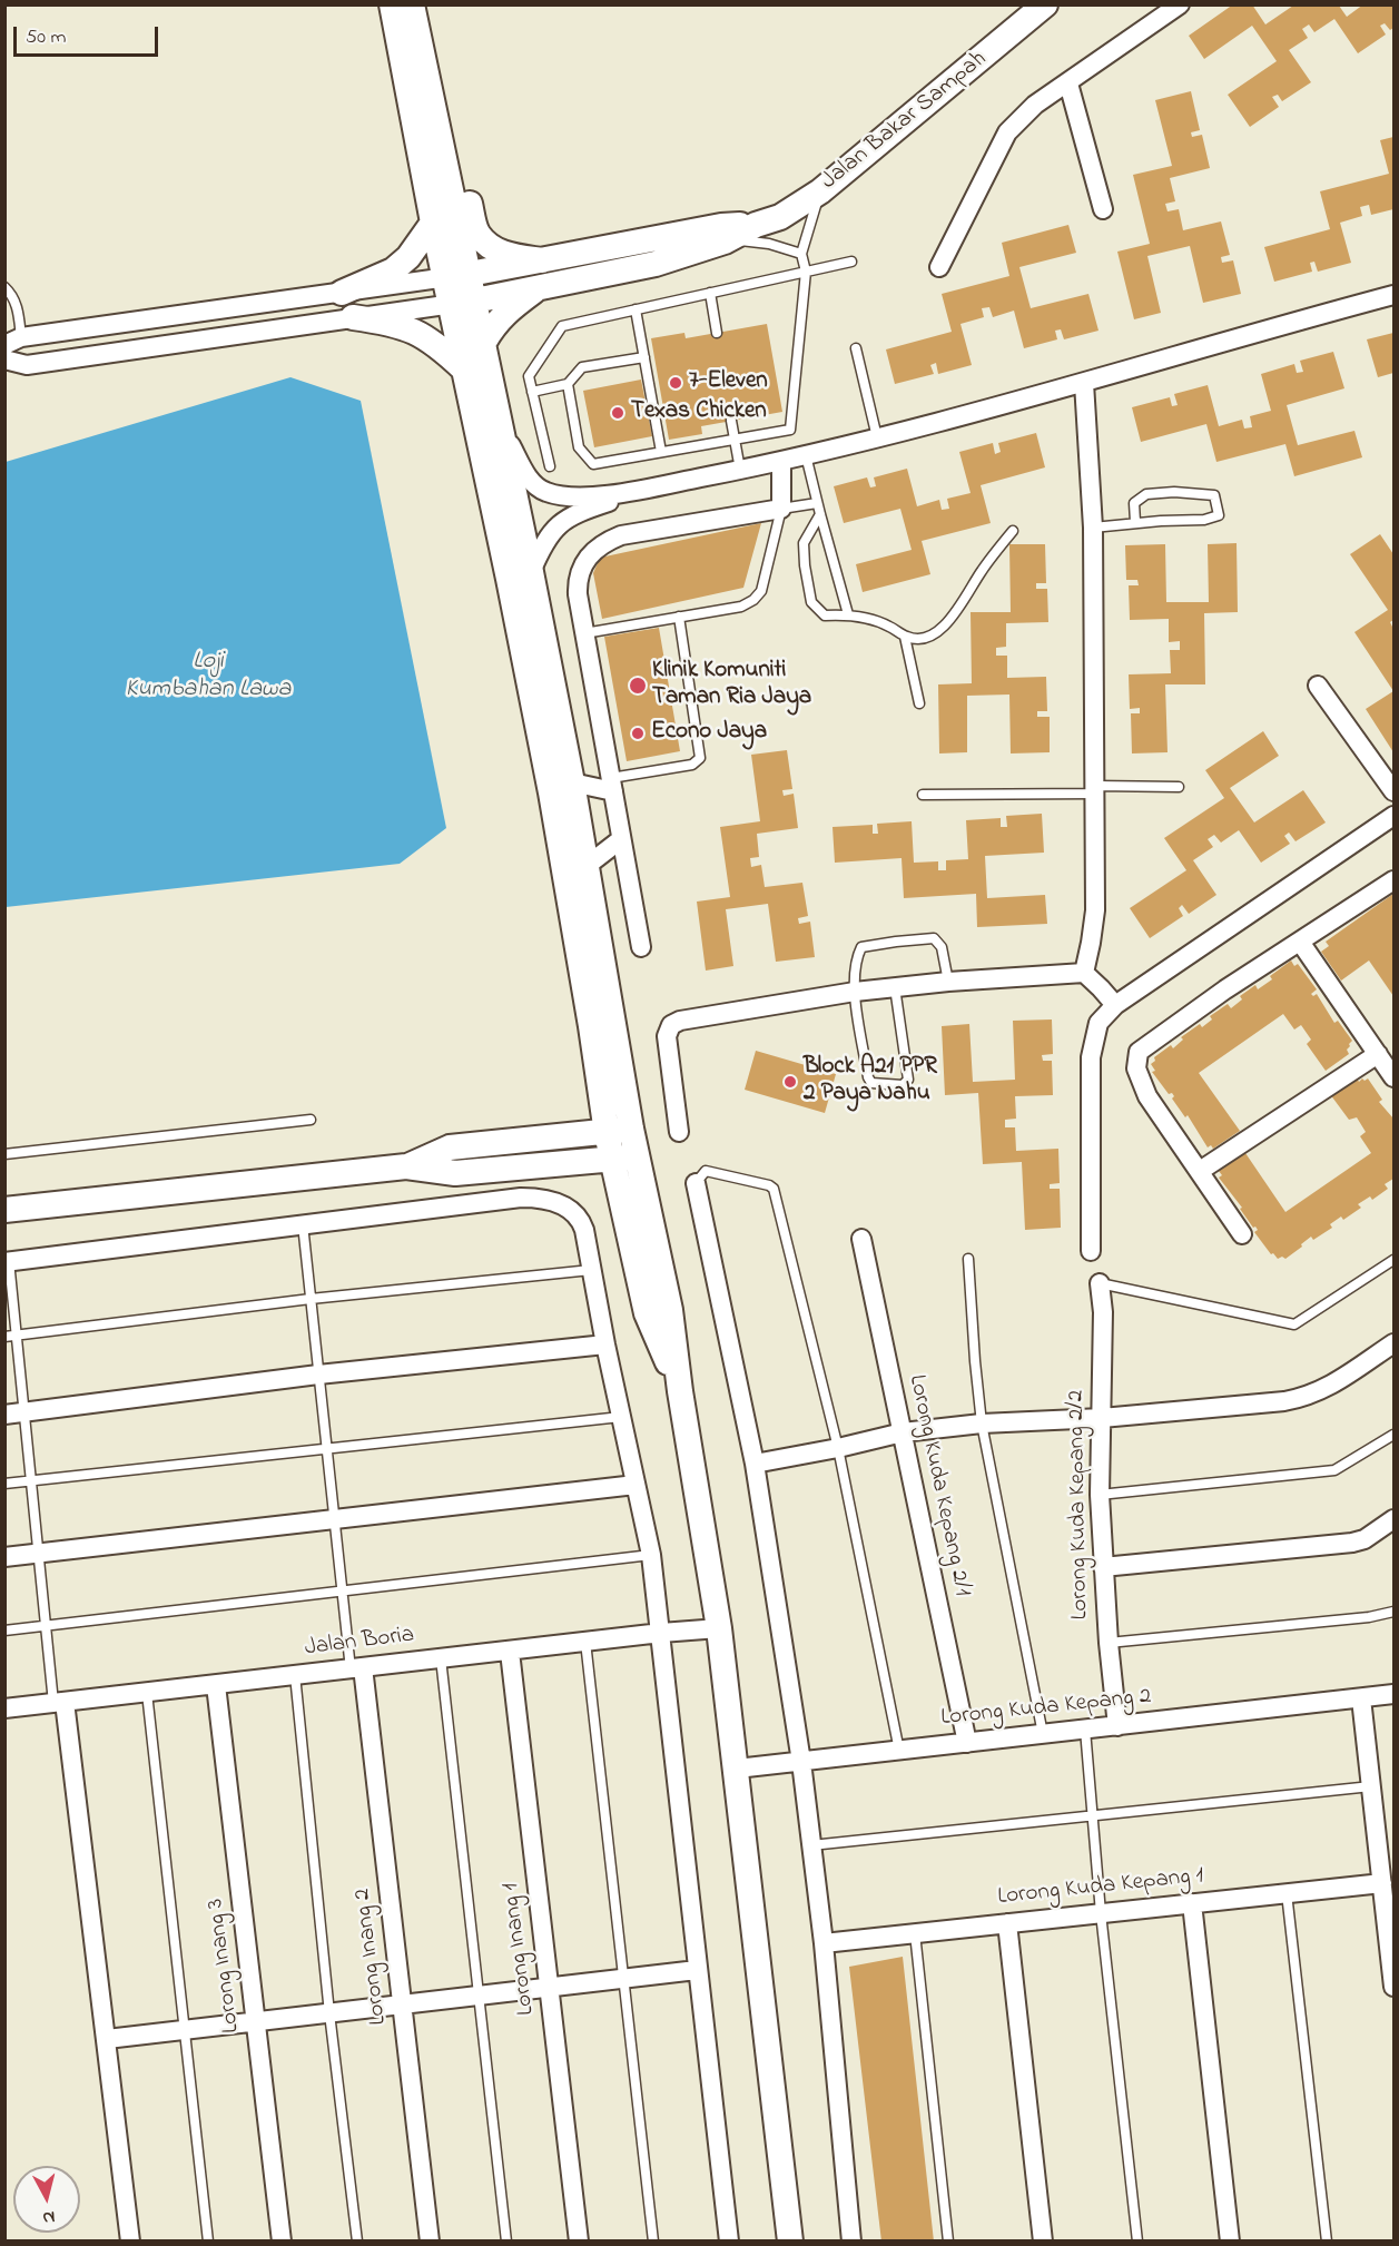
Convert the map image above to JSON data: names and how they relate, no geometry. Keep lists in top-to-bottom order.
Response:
{
  "streets": {
    "main road": ["Jalan Bakar Sampah"],
    "street": [
      "Lorong Kuda Kepang 2/1",
      "Lorong Kuda Kepang 2/2",
      "Jalan Boria",
      "Lorong Kuda Kepang 2",
      "Lorong Kuda Kepang 1",
      "Lorong Inang 1",
      "Lorong Inang 2",
      "Lorong Inang 3"
    ]
  },
  "crossings": [
    ["Lorong Kuda Kepang 2/1", "Lorong Kuda Kepang 2"],
    ["Lorong Kuda Kepang 2/2", "Lorong Kuda Kepang 2"],
    ["Jalan Boria", "Lorong Inang 1"],
    ["Jalan Boria", "Lorong Inang 2"],
    ["Jalan Boria", "Lorong Inang 3"]
  ],
  "water": ["Loji Kumbahan Lawa"],
  "places": [
    "7-Eleven",
    "Texas Chicken",
    "Klinik Komuniti Taman Ria Jaya",
    "Econo Jaya",
    "Block A21 PPR 2 Paya Nahu"
  ],
  "scale_bar": "50 m",
  "north": "bottom"
}
